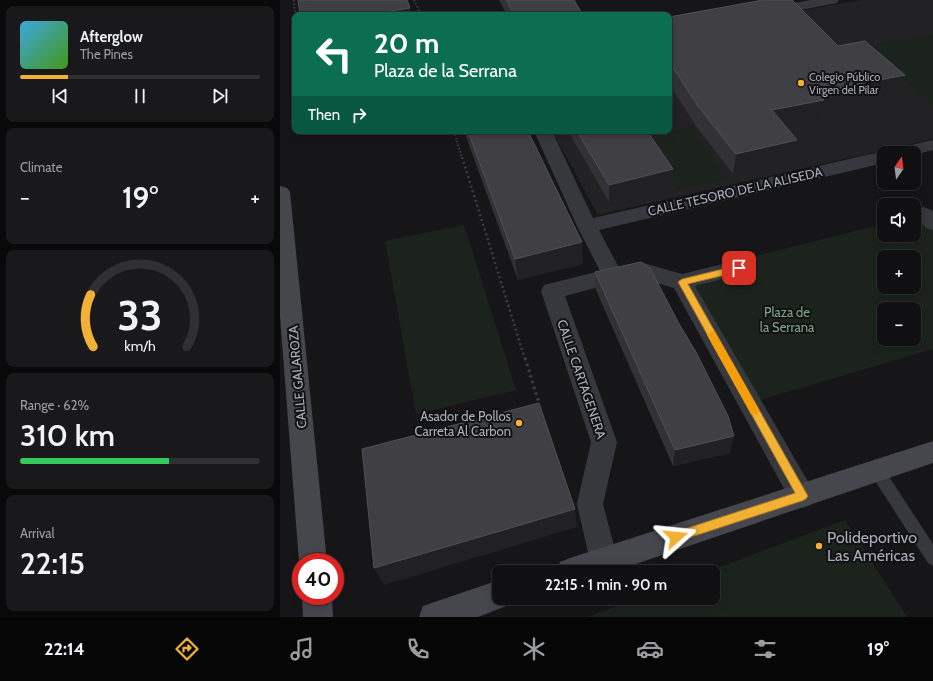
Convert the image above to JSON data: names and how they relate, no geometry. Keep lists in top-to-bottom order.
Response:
{
  "streets": {
    "street": ["CALLE TESORO DE LA ALISEDA", "CALLE GALAROZA", "CALLE CARTAGENERA"]
  },
  "parks": ["Plaza de la Serrana"],
  "places": ["Colegio Público Virgen del Pilar", "Asador de Pollos Carreta Al Carbon", "Polideportivo Las Américas"],
  "north": "top",
  "page": {
    "turn": ["20 m", "Plaza de la Serrana"],
    "song": ["Afterglow", "The Pines"],
    "then": "Then",
    "tile": [
      "Climate",
      ["Range · 62%", "310 km"],
      ["Arrival", "22:15"]
    ],
    "map_buttons": ["+", "−"],
    "heat": ["−", "19°", "+"],
    "limit": "40",
    "trip": "22:15 · 1 min · 90 m",
    "tabs": ["22:14", "19°"],
    "gauge": ["33", "km/h"]
  }
}
